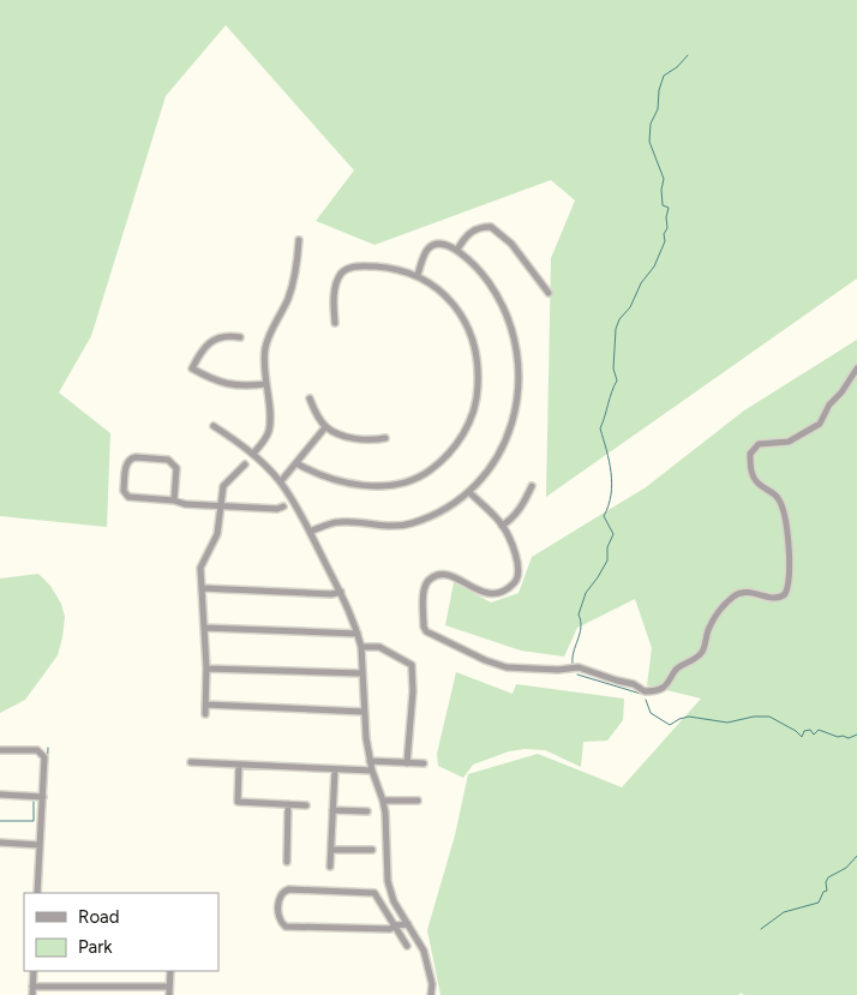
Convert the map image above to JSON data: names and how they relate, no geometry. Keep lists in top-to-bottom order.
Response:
{
  "legend": ["Road", "Park"]
}
